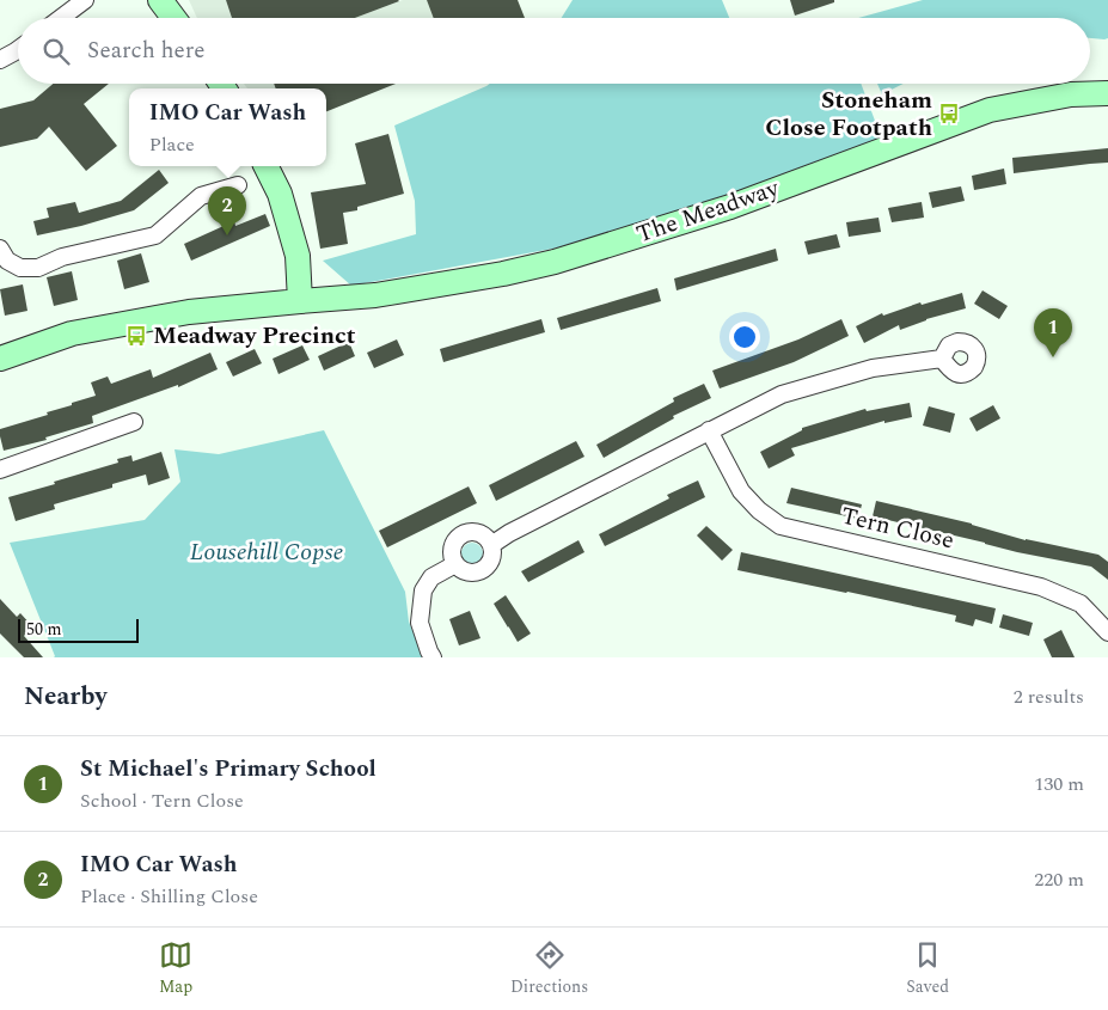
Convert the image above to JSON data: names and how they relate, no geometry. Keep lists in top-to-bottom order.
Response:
{
  "streets": {
    "street": ["The Meadway", "Tern Close"]
  },
  "parks": ["Lousehill Copse"],
  "places": {
    "bus stop": ["Stoneham Close Footpath", "Meadway Precinct"]
  },
  "scale_bar": "50 m",
  "page": {
    "search": "Search here",
    "popup": ["IMO Car Wash", "Place"],
    "pins": ["2", "1"],
    "scale": "50 m",
    "heading": ["Nearby", "2 results"],
    "list": [
      {
        "mark": "1",
        "name": "St Michael's Primary School",
        "note": "School · Tern Close",
        "value": "130 m"
      },
      {
        "mark": "2",
        "name": "IMO Car Wash",
        "note": "Place · Shilling Close",
        "value": "220 m"
      }
    ],
    "nav": ["Map", "Directions", "Saved"]
  }
}
